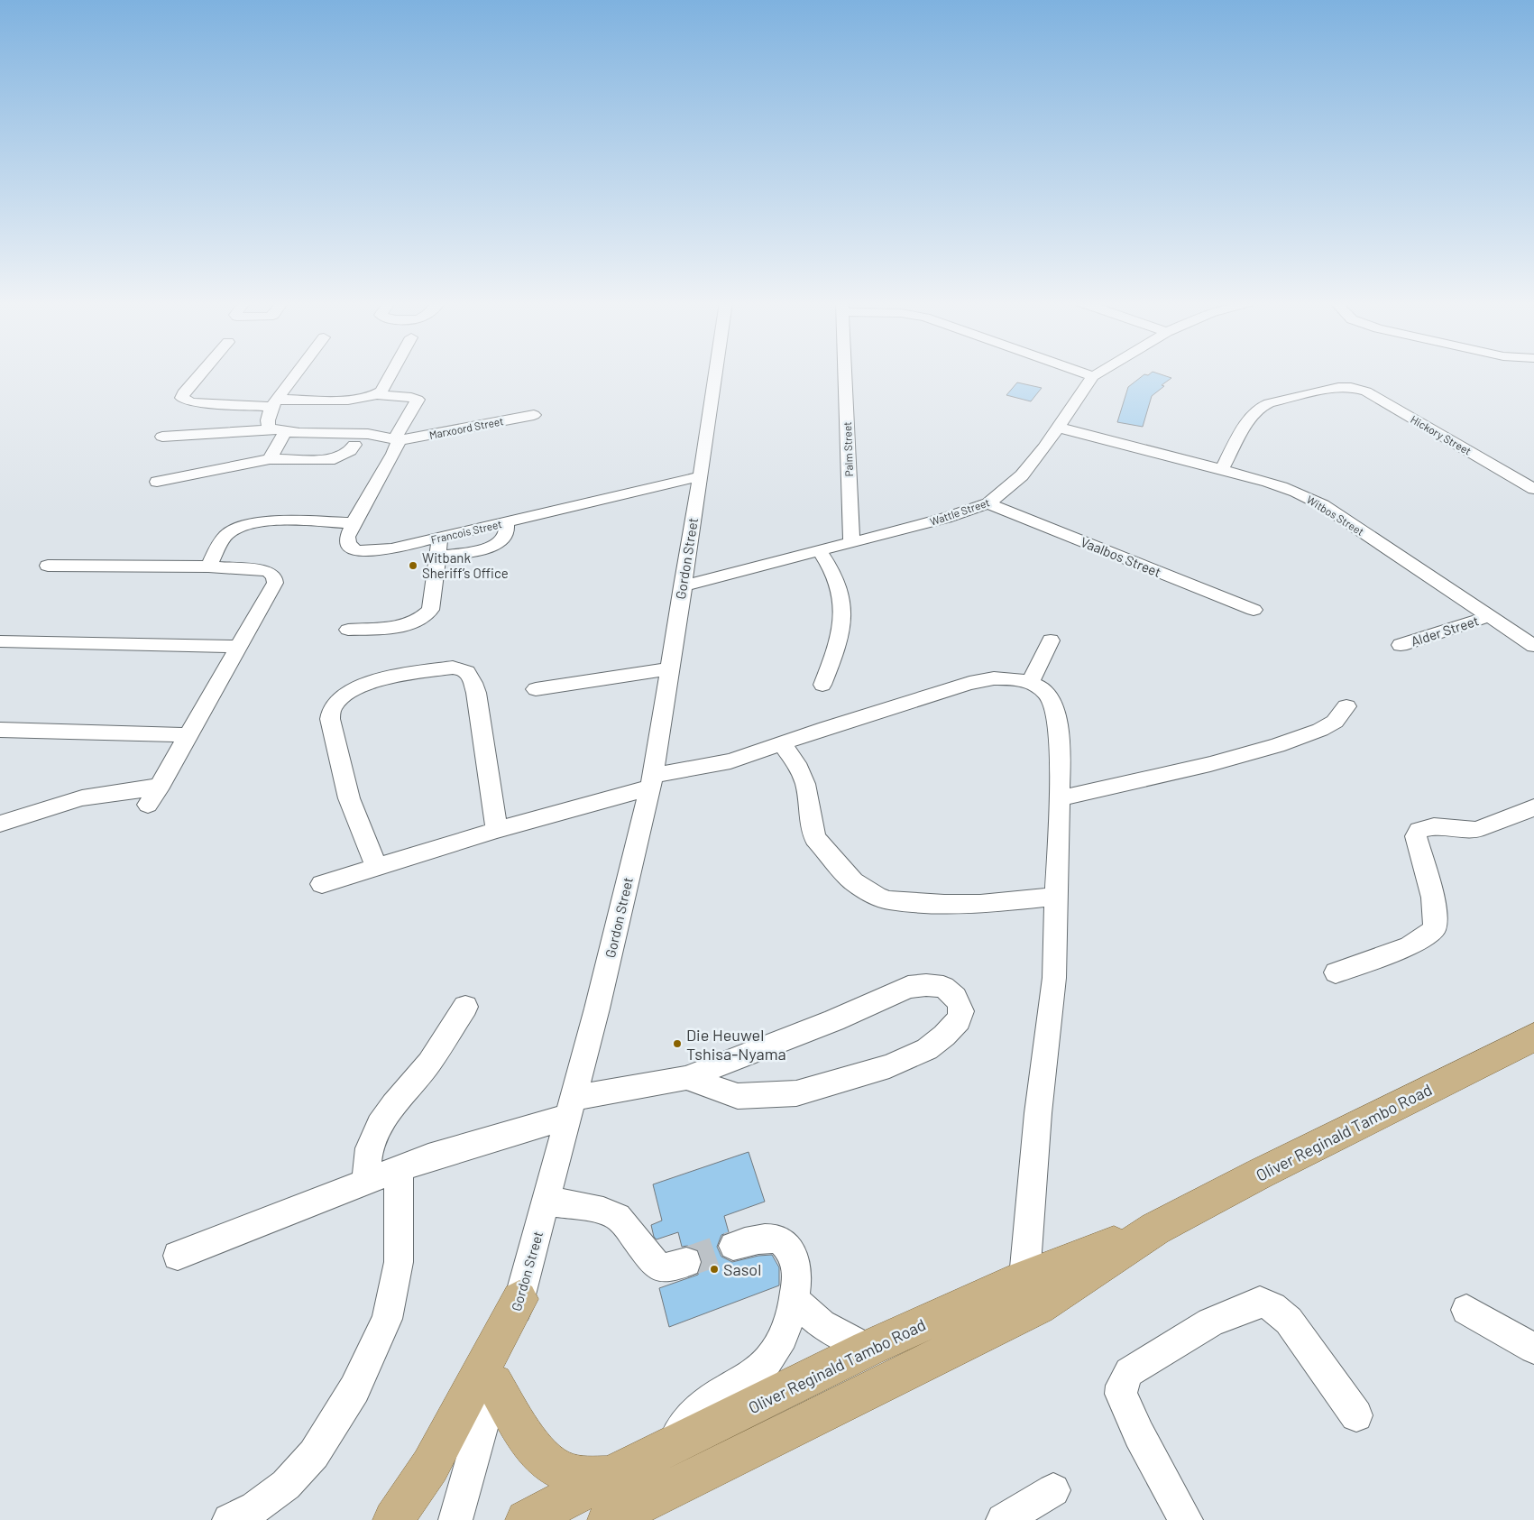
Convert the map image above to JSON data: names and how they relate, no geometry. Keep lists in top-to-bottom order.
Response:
{
  "streets": {
    "main road": ["Oliver Reginald Tambo Road"],
    "street": [
      "Marxoord Street",
      "Hickory Street",
      "Palm Street",
      "Wattle Street",
      "Witbos Street",
      "Francois Street",
      "Vaalbos Street",
      "Gordon Street",
      "Alder Street"
    ]
  },
  "crossings": [
    ["Marxoord Street", "Francois Street"],
    ["Hickory Street", "Witbos Street"],
    ["Palm Street", "Wattle Street"],
    ["Wattle Street", "Witbos Street"],
    ["Wattle Street", "Vaalbos Street"],
    ["Wattle Street", "Gordon Street"],
    ["Witbos Street", "Alder Street"],
    ["Francois Street", "Gordon Street"]
  ],
  "places": ["Witbank Sheriff’s Office", "Die Heuwel Tshisa-Nyama", "Sasol"]
}
